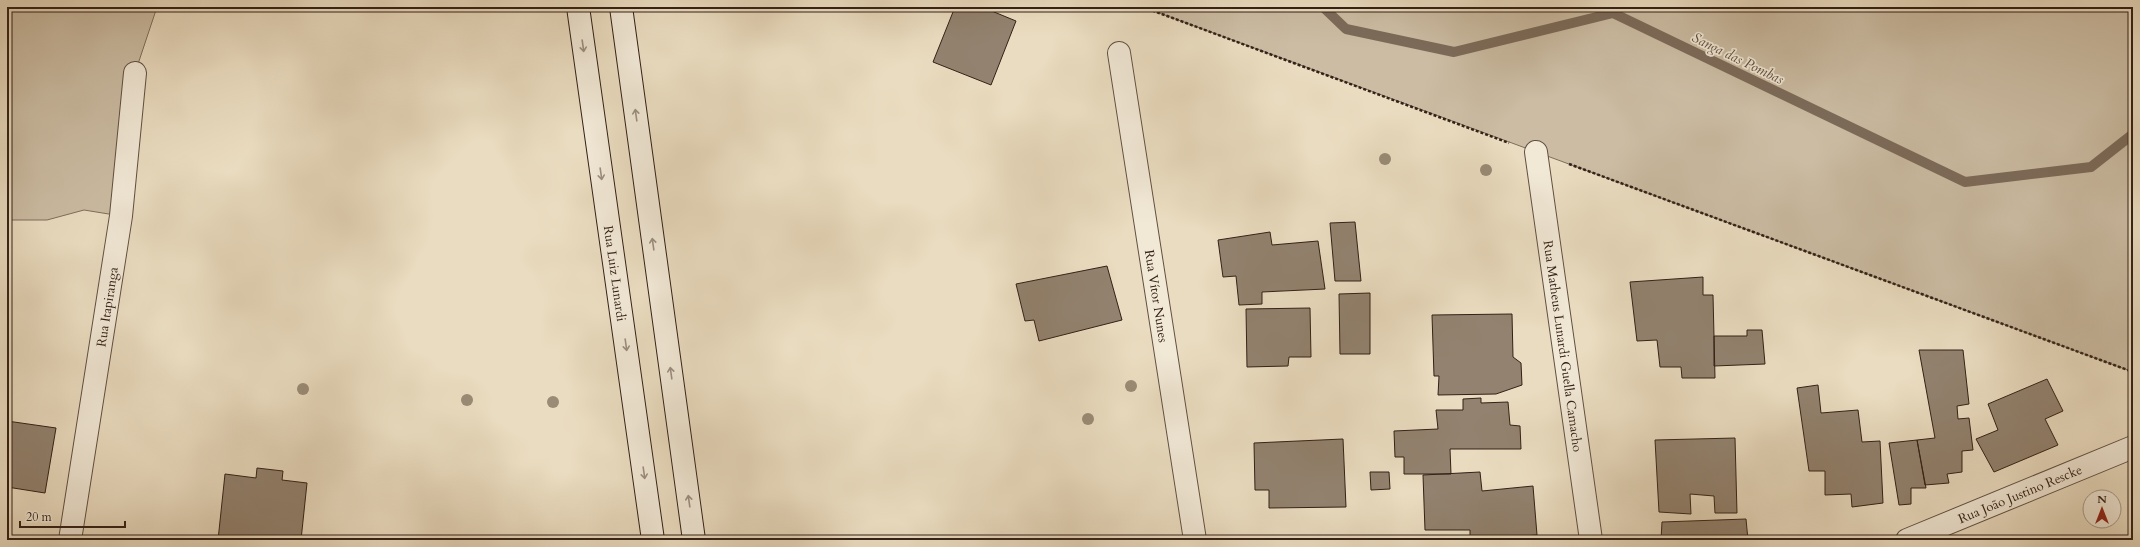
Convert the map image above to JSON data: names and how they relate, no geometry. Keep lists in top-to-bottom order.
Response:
{
  "streets": {
    "street": [
      "Rua Luiz Lunardi",
      "Rua Vítor Nunes",
      "Rua Itapiranga",
      "Rua Matheus Lunardi Guella Camacho",
      "Rua João Justino Rescke"
    ]
  },
  "water": ["Sanga das Pombas"],
  "scale_bar": "20 m",
  "north": "top"
}
